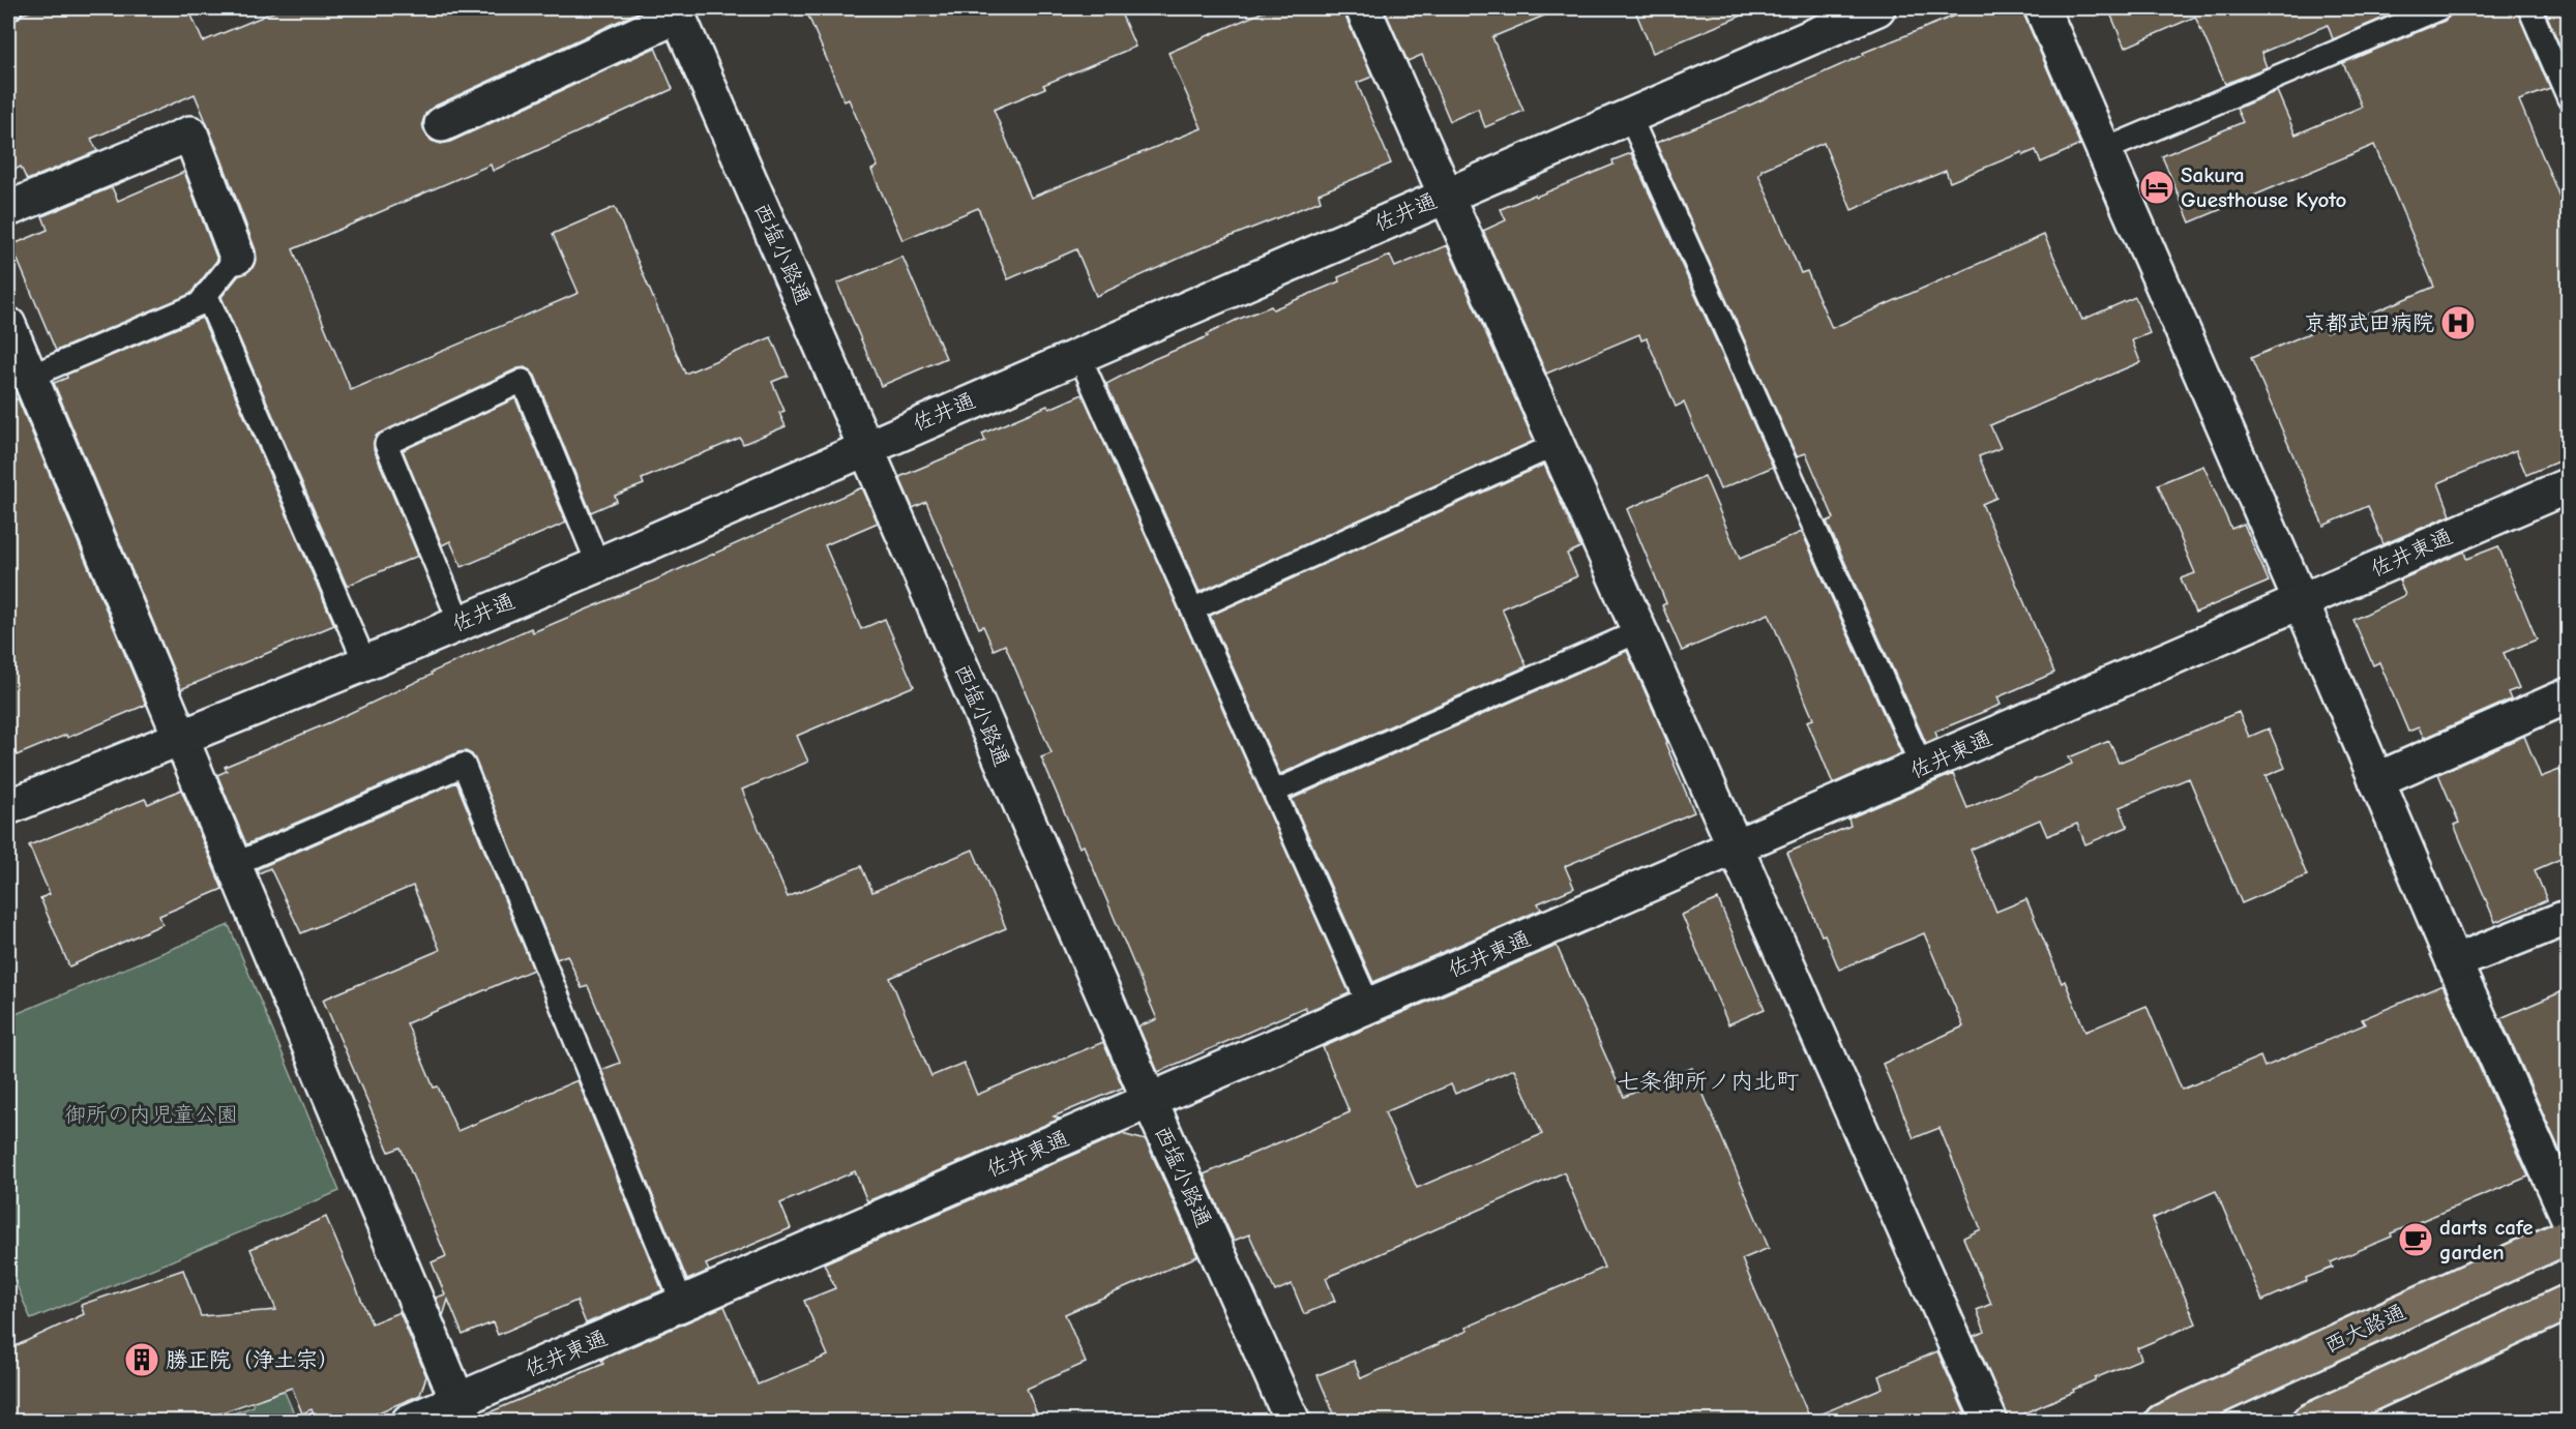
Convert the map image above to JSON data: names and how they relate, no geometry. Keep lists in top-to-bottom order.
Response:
{
  "streets": {
    "main road": ["西大路通"],
    "street": ["佐井通", "西塩小路通", "佐井東通"]
  },
  "crossings": [
    ["佐井通", "西塩小路通"],
    ["西塩小路通", "佐井東通"]
  ],
  "districts": ["七条御所ノ内北町"],
  "parks": ["御所の内児童公園"],
  "places": {
    "hotel": ["Sakura Guesthouse Kyoto"],
    "hospital": ["京都武田病院"],
    "cafe": ["darts cafe garden"],
    "building": ["勝正院（浄土宗）"]
  }
}
